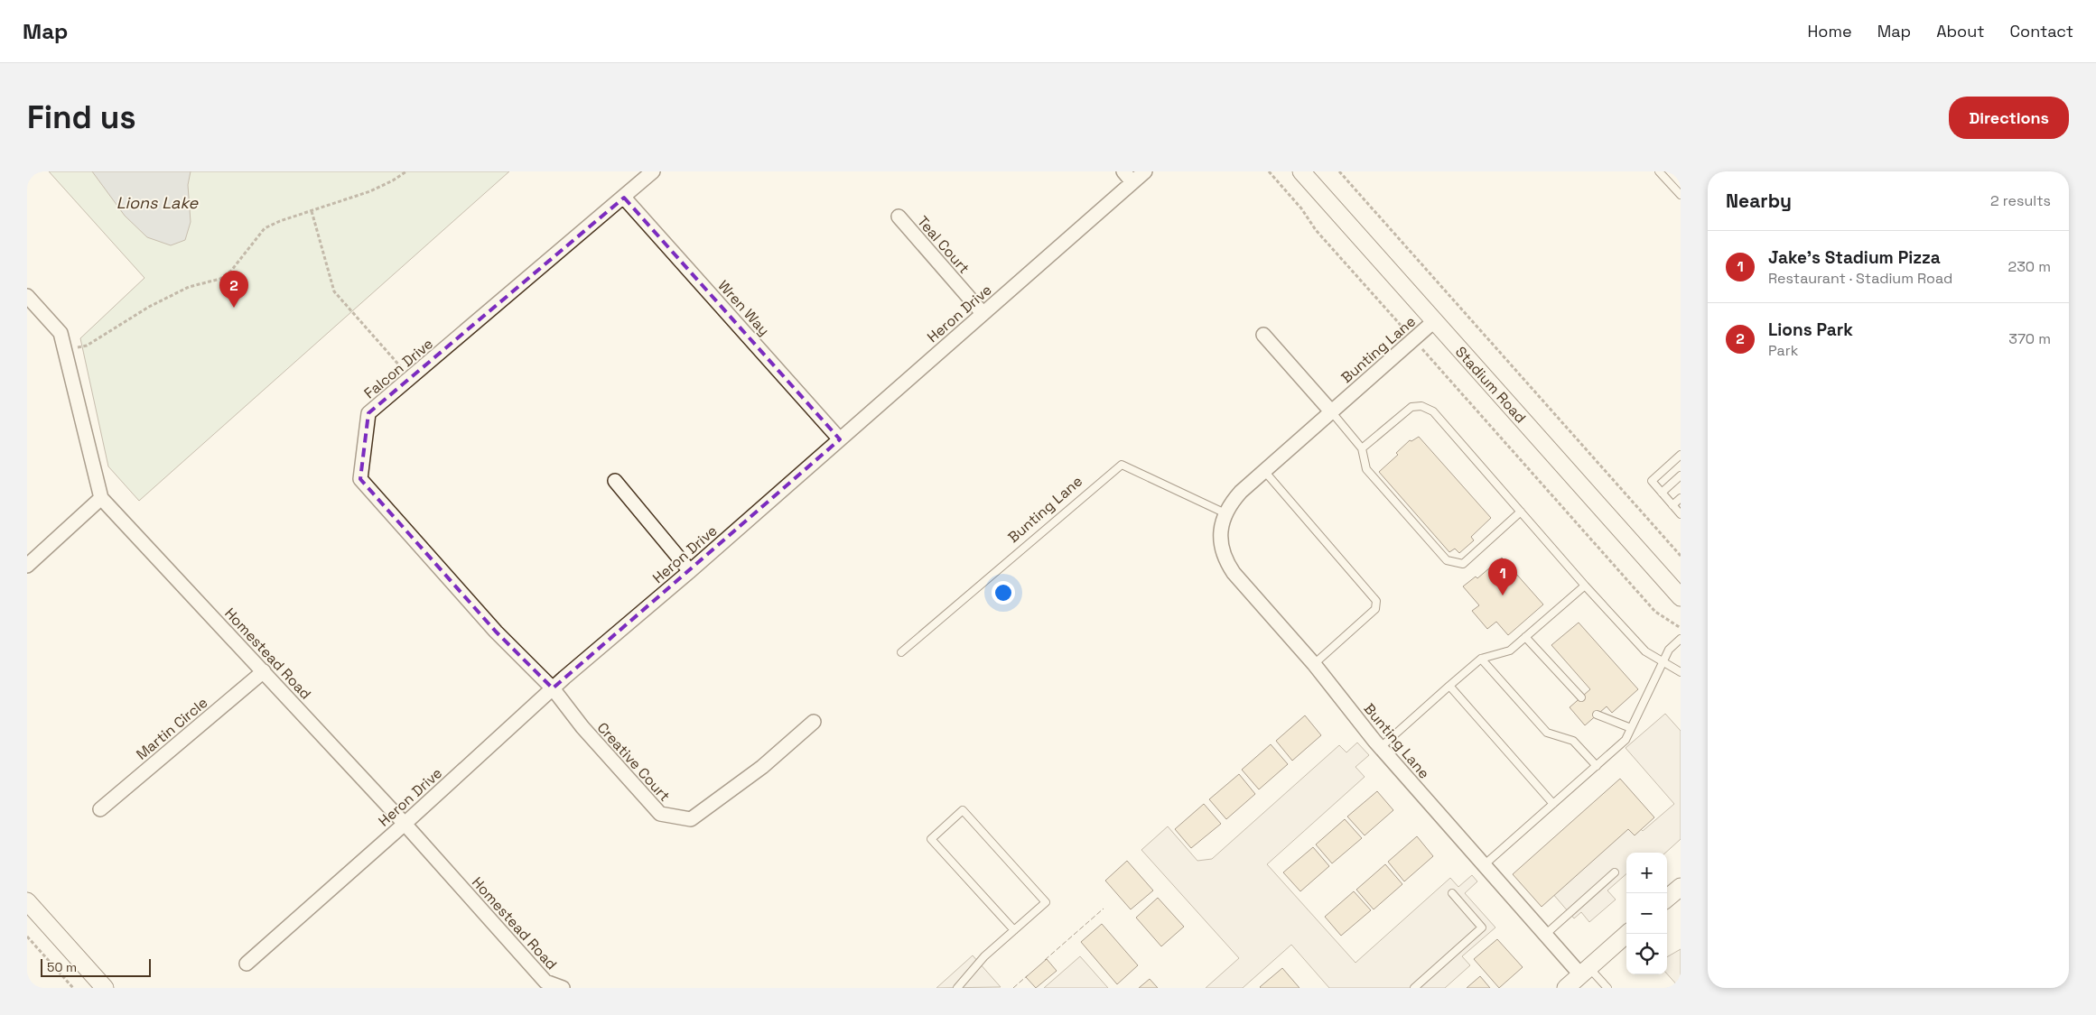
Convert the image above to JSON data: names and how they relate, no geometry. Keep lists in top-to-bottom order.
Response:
{
  "streets": {
    "street": [
      "Teal Court",
      "Wren Way",
      "Heron Drive",
      "Bunting Lane",
      "Falcon Drive",
      "Stadium Road",
      "Homestead Road",
      "Martin Circle",
      "Creative Court"
    ]
  },
  "crossings": [
    ["Teal Court", "Heron Drive"],
    ["Wren Way", "Heron Drive"],
    ["Wren Way", "Falcon Drive"],
    ["Heron Drive", "Falcon Drive"],
    ["Heron Drive", "Homestead Road"],
    ["Heron Drive", "Creative Court"],
    ["Bunting Lane", "Stadium Road"],
    ["Falcon Drive", "Creative Court"],
    ["Homestead Road", "Martin Circle"]
  ],
  "water": ["Lions Lake"],
  "scale_bar": "50 m",
  "page": {
    "header": "Map",
    "nav": [
      "Home",
      "Map",
      "About",
      "Contact"
    ],
    "buttons": "Directions",
    "title": "Find us",
    "heading": ["Nearby", "2 results"],
    "list": [
      {
        "mark": "1",
        "name": "Jake's Stadium Pizza",
        "note": "Restaurant · Stadium Road",
        "value": "230 m"
      },
      {
        "mark": "2",
        "name": "Lions Park",
        "note": "Park",
        "value": "370 m"
      }
    ],
    "pins": ["2", "1"],
    "map_buttons": ["+", "−"],
    "scale": "50 m"
  }
}
